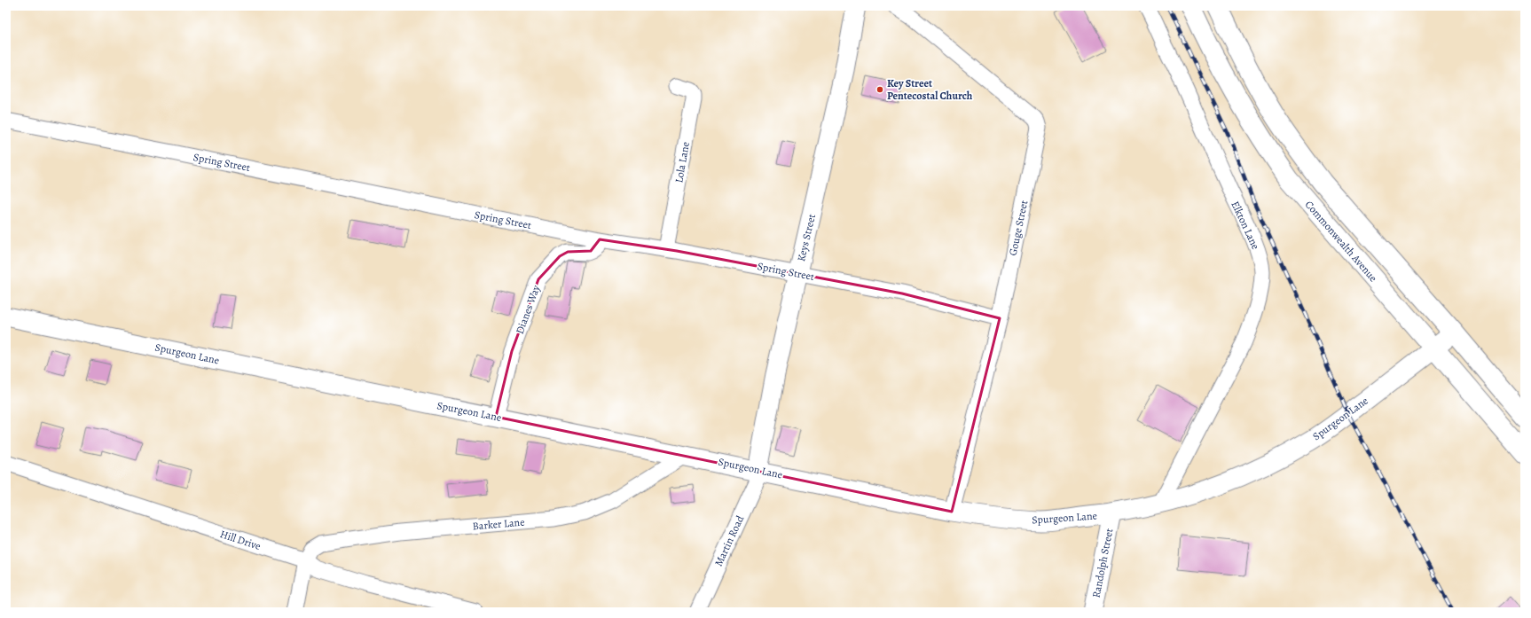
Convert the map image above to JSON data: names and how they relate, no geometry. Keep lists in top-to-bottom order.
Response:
{
  "streets": {
    "highway": ["Commonwealth Avenue"],
    "street": [
      "Spring Street",
      "Lola Lane",
      "Elkton Lane",
      "Gouge Street",
      "Keys Street",
      "Dianes Way",
      "Spurgeon Lane",
      "Barker Lane",
      "Hill Drive",
      "Martin Road",
      "Randolph Street"
    ]
  },
  "crossings": [
    ["Spring Street", "Lola Lane"],
    ["Spring Street", "Gouge Street"],
    ["Spring Street", "Keys Street"],
    ["Spring Street", "Dianes Way"],
    ["Elkton Lane", "Spurgeon Lane"],
    ["Gouge Street", "Spurgeon Lane"],
    ["Keys Street", "Spurgeon Lane"],
    ["Keys Street", "Martin Road"],
    ["Commonwealth Avenue", "Spurgeon Lane"],
    ["Dianes Way", "Spurgeon Lane"],
    ["Spurgeon Lane", "Barker Lane"],
    ["Spurgeon Lane", "Martin Road"],
    ["Spurgeon Lane", "Randolph Street"],
    ["Barker Lane", "Hill Drive"]
  ],
  "places": ["Key Street Pentecostal Church"]
}
